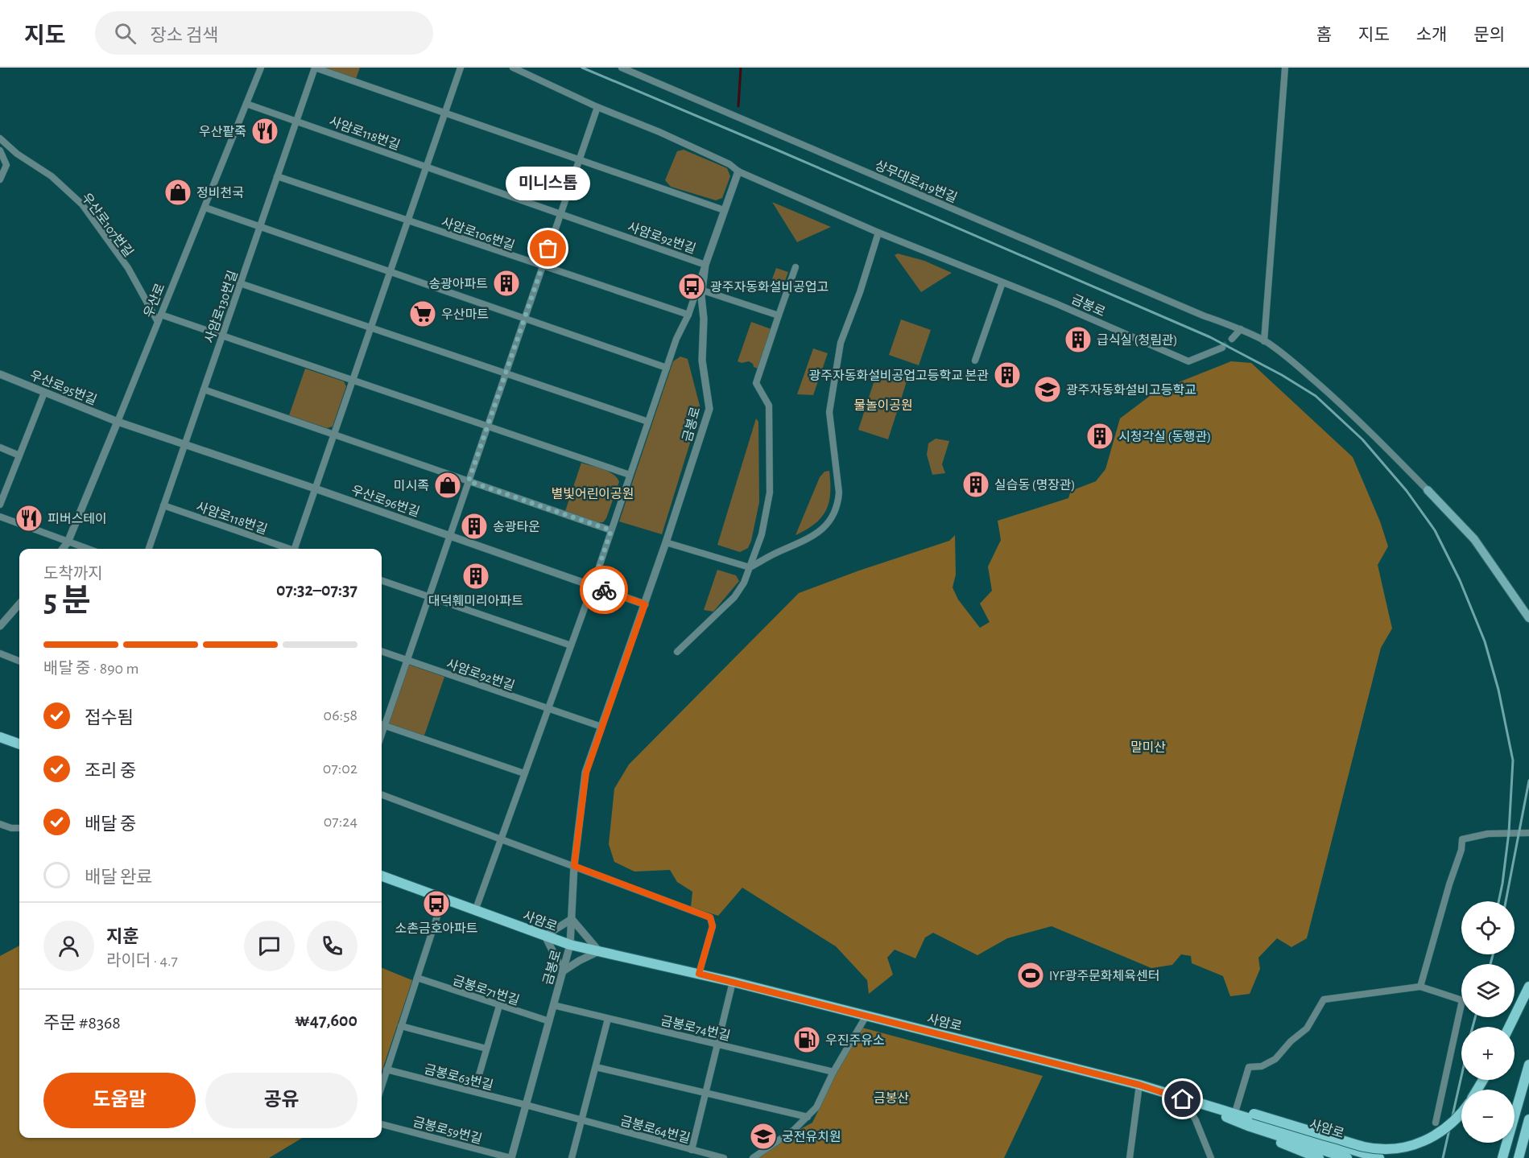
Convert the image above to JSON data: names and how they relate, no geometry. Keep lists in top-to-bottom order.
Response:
{
  "streets": {
    "main road": ["사암로"],
    "street": [
      "사암로118번길",
      "상무대로419번길",
      "우산로107번길",
      "사암로106번길",
      "사암로92번길",
      "우산로",
      "금봉로",
      "사암로130번길",
      "우산로95번길",
      "우산로96번길",
      "금봉로71번길",
      "금봉로74번길",
      "금봉로63번길",
      "금봉로64번길",
      "금봉로59번길"
    ]
  },
  "crossings": [
    ["사암로118번길", "우산로"],
    ["사암로118번길", "사암로130번길"],
    ["우산로107번길", "우산로"],
    ["사암로92번길", "금봉로"],
    ["사암로92번길", "우산로96번길"],
    ["사암로92번길", "사암로"],
    ["우산로", "우산로95번길"],
    ["우산로", "우산로96번길"],
    ["금봉로", "우산로96번길"],
    ["금봉로", "사암로"],
    ["금봉로", "금봉로71번길"],
    ["금봉로", "금봉로74번길"],
    ["금봉로", "금봉로63번길"],
    ["금봉로", "금봉로64번길"],
    ["금봉로", "금봉로59번길"],
    ["사암로130번길", "우산로96번길"],
    ["우산로95번길", "우산로96번길"],
    ["금봉로63번길", "금봉로64번길"]
  ],
  "parks": [
    "물놀이공원",
    "별빛어린이공원",
    "말미산",
    "금봉산"
  ],
  "places": {
    "restaurant": ["우산팥죽", "피버스테이"],
    "shop": ["정비천국", "미시족"],
    "other": ["미니스톱"],
    "building": [
      "송광아파트",
      "급식실 (청림관)",
      "광주자동화설비공업고등학교 본관",
      "시청각실 (동행관)",
      "실습동 (명장관)",
      "송광타운",
      "대덕훼미리아파트"
    ],
    "bus stop": ["광주자동화설비공업고", "소촌금호아파트"],
    "supermarket": ["우산마트"],
    "school or university": ["광주자동화설비고등학교", "궁전유치원"],
    "sports": ["IYF광주문화체육센터"],
    "fuel station": ["우진주유소"]
  },
  "page": {
    "header": "지도",
    "search": "장소 검색",
    "nav": [
      "홈",
      "지도",
      "소개",
      "문의"
    ],
    "bubble": "미니스톱",
    "heading": ["5 분", "도착까지", "07:32–07:37"],
    "panel": [
      "지훈",
      "라이더 · 4.7",
      "주문 #8368",
      "₩47,600"
    ],
    "bar": "배달 중 · 890 m",
    "list": [
      ["접수됨", "06:58"],
      ["조리 중", "07:02"],
      ["배달 중", "07:24"],
      "배달 완료"
    ],
    "map_buttons": ["+", "−"],
    "buttons": ["도움말", "공유"]
  }
}
